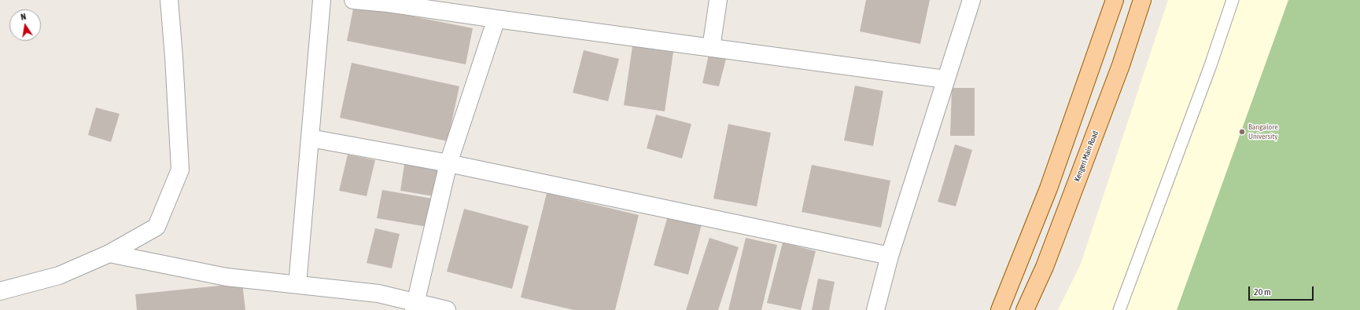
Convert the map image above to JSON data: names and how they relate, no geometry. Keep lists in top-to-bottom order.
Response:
{
  "streets": {
    "main road": ["Kengeri Main Road"]
  },
  "places": ["Bangalore University"],
  "scale_bar": "20 m",
  "north": "top"
}
